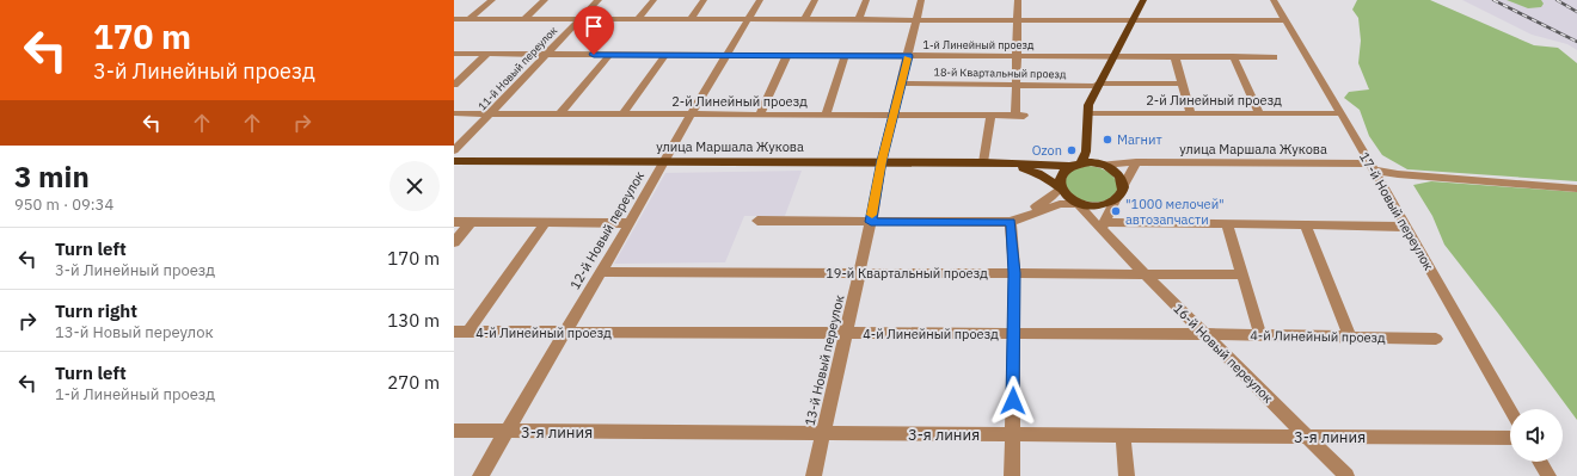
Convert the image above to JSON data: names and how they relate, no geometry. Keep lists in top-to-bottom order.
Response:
{
  "streets": {
    "main road": ["улица Маршала Жукова"],
    "street": [
      "1-й Линейный проезд",
      "11-й Новый переулок",
      "18-й Квартальный проезд",
      "2-й Линейный проезд",
      "17-й Новый переулок",
      "12-й Новый переулок",
      "19-й Квартальный проезд",
      "4-й Линейный проезд",
      "16-й Новый переулок",
      "13-й Новый переулок",
      "3-я линия"
    ]
  },
  "crossings": [
    ["1-й Линейный проезд", "11-й Новый переулок"],
    ["1-й Линейный проезд", "12-й Новый переулок"],
    ["1-й Линейный проезд", "13-й Новый переулок"],
    ["11-й Новый переулок", "2-й Линейный проезд"],
    ["18-й Квартальный проезд", "2-й Линейный проезд"],
    ["18-й Квартальный проезд", "13-й Новый переулок"],
    ["2-й Линейный проезд", "17-й Новый переулок"],
    ["2-й Линейный проезд", "12-й Новый переулок"],
    ["2-й Линейный проезд", "13-й Новый переулок"],
    ["улица Маршала Жукова", "17-й Новый переулок"],
    ["улица Маршала Жукова", "12-й Новый переулок"],
    ["улица Маршала Жукова", "16-й Новый переулок"],
    ["улица Маршала Жукова", "13-й Новый переулок"],
    ["12-й Новый переулок", "19-й Квартальный проезд"],
    ["12-й Новый переулок", "4-й Линейный проезд"],
    ["12-й Новый переулок", "3-я линия"],
    ["19-й Квартальный проезд", "16-й Новый переулок"],
    ["19-й Квартальный проезд", "13-й Новый переулок"],
    ["4-й Линейный проезд", "16-й Новый переулок"],
    ["4-й Линейный проезд", "13-й Новый переулок"],
    ["16-й Новый переулок", "3-я линия"],
    ["13-й Новый переулок", "3-я линия"]
  ],
  "places": ["Магнит", "Ozon", "\"1000 мелочей\" автозапчасти"],
  "page": {
    "turn": ["170 m", "3-й Линейный проезд"],
    "heading": ["3 min", "950 m · 09:34"],
    "list": [
      {
        "name": "Turn left",
        "note": "3-й Линейный проезд",
        "value": "170 m"
      },
      {
        "name": "Turn right",
        "note": "13-й Новый переулок",
        "value": "130 m"
      },
      {
        "name": "Turn left",
        "note": "1-й Линейный проезд",
        "value": "270 m"
      }
    ]
  }
}
